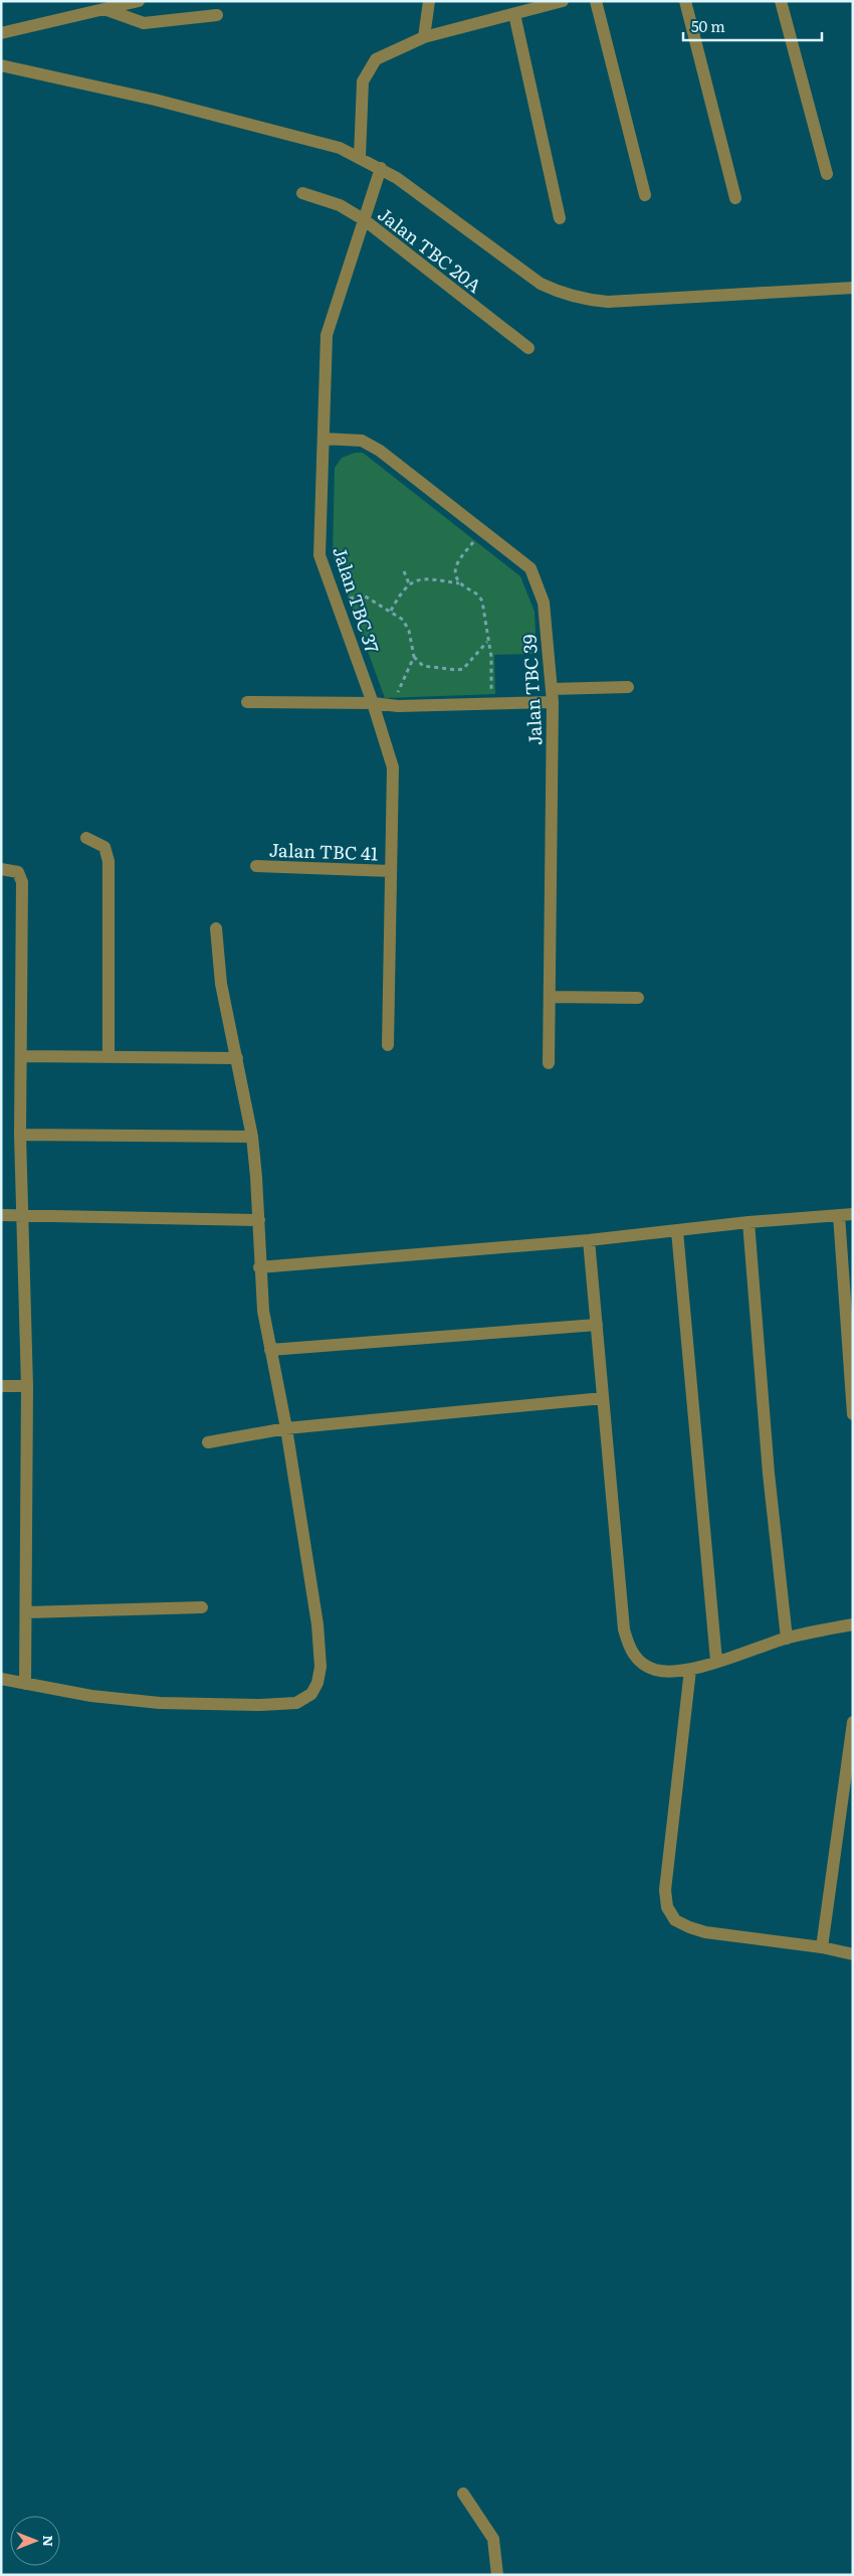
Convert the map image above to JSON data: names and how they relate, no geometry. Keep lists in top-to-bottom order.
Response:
{
  "streets": {
    "street": [
      "Jalan TBC 20A",
      "Jalan TBC 37",
      "Jalan TBC 39",
      "Jalan TBC 41"
    ]
  },
  "crossings": [
    ["Jalan TBC 20A", "Jalan TBC 37"],
    ["Jalan TBC 37", "Jalan TBC 39"],
    ["Jalan TBC 37", "Jalan TBC 41"]
  ],
  "scale_bar": "50 m",
  "north": "right"
}
